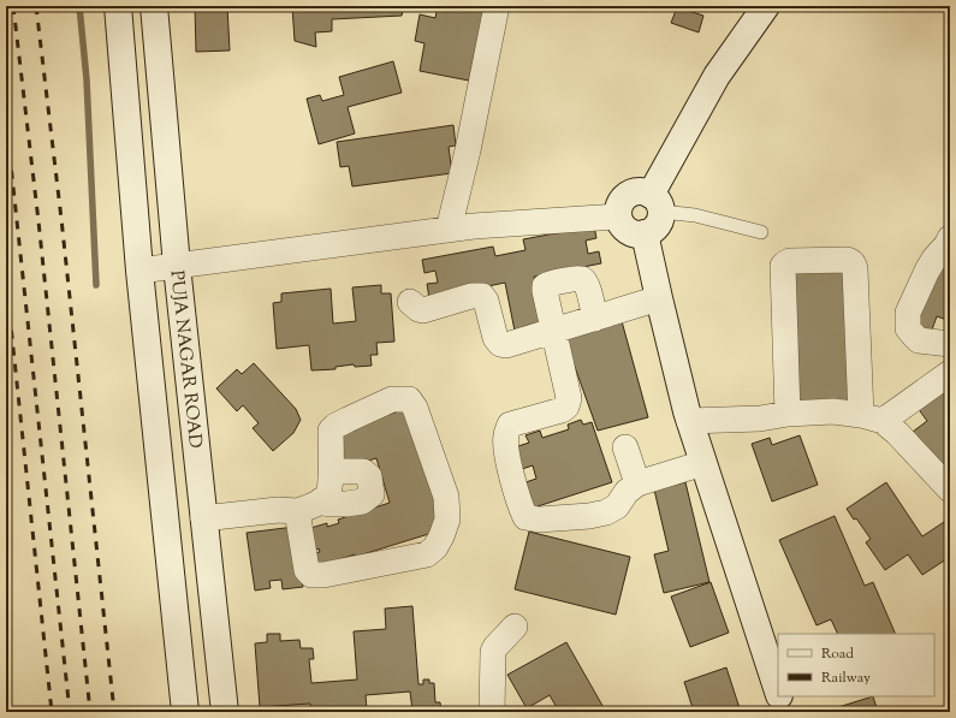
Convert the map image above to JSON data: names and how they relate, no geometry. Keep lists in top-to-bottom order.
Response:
{
  "streets": {
    "street": ["PUJA NAGAR ROAD"]
  },
  "legend": ["Road", "Railway"]
}
